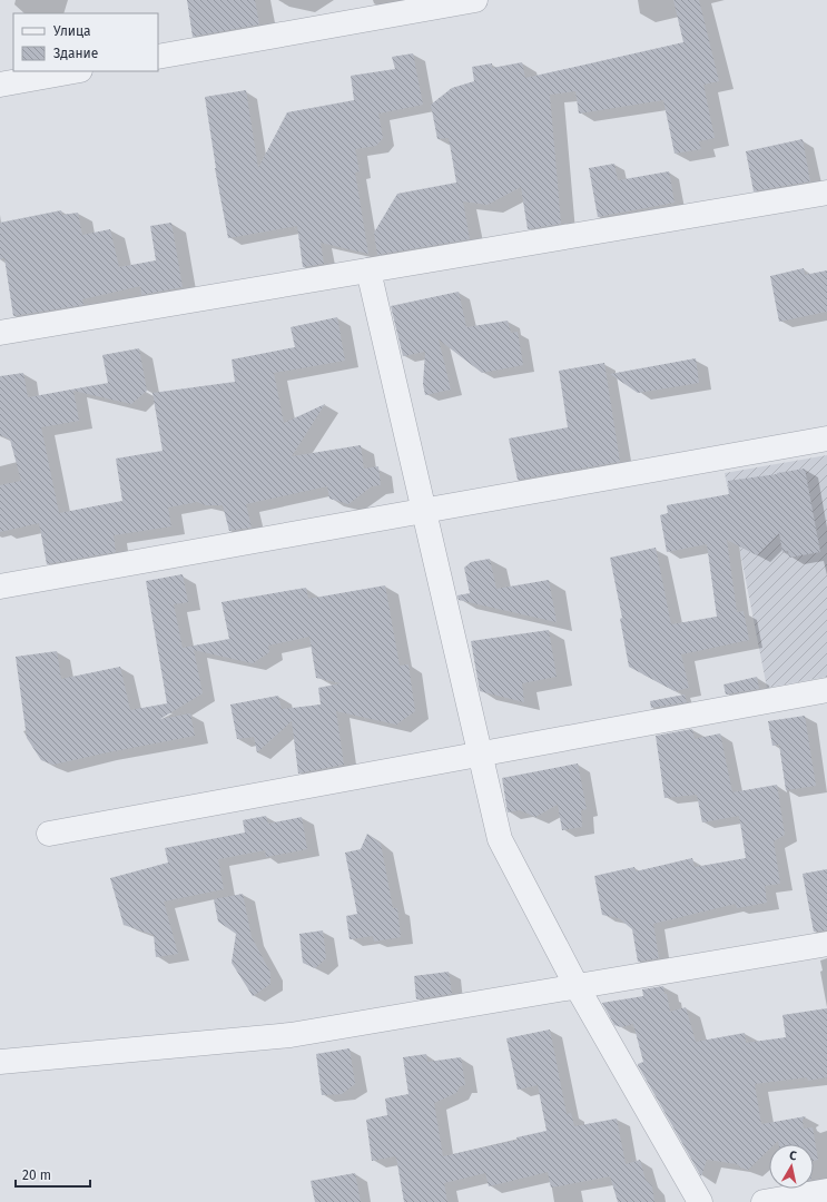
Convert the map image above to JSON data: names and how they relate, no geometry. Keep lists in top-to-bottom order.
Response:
{
  "legend": ["Улица", "Здание"],
  "scale_bar": "20 m",
  "north": "top"
}
